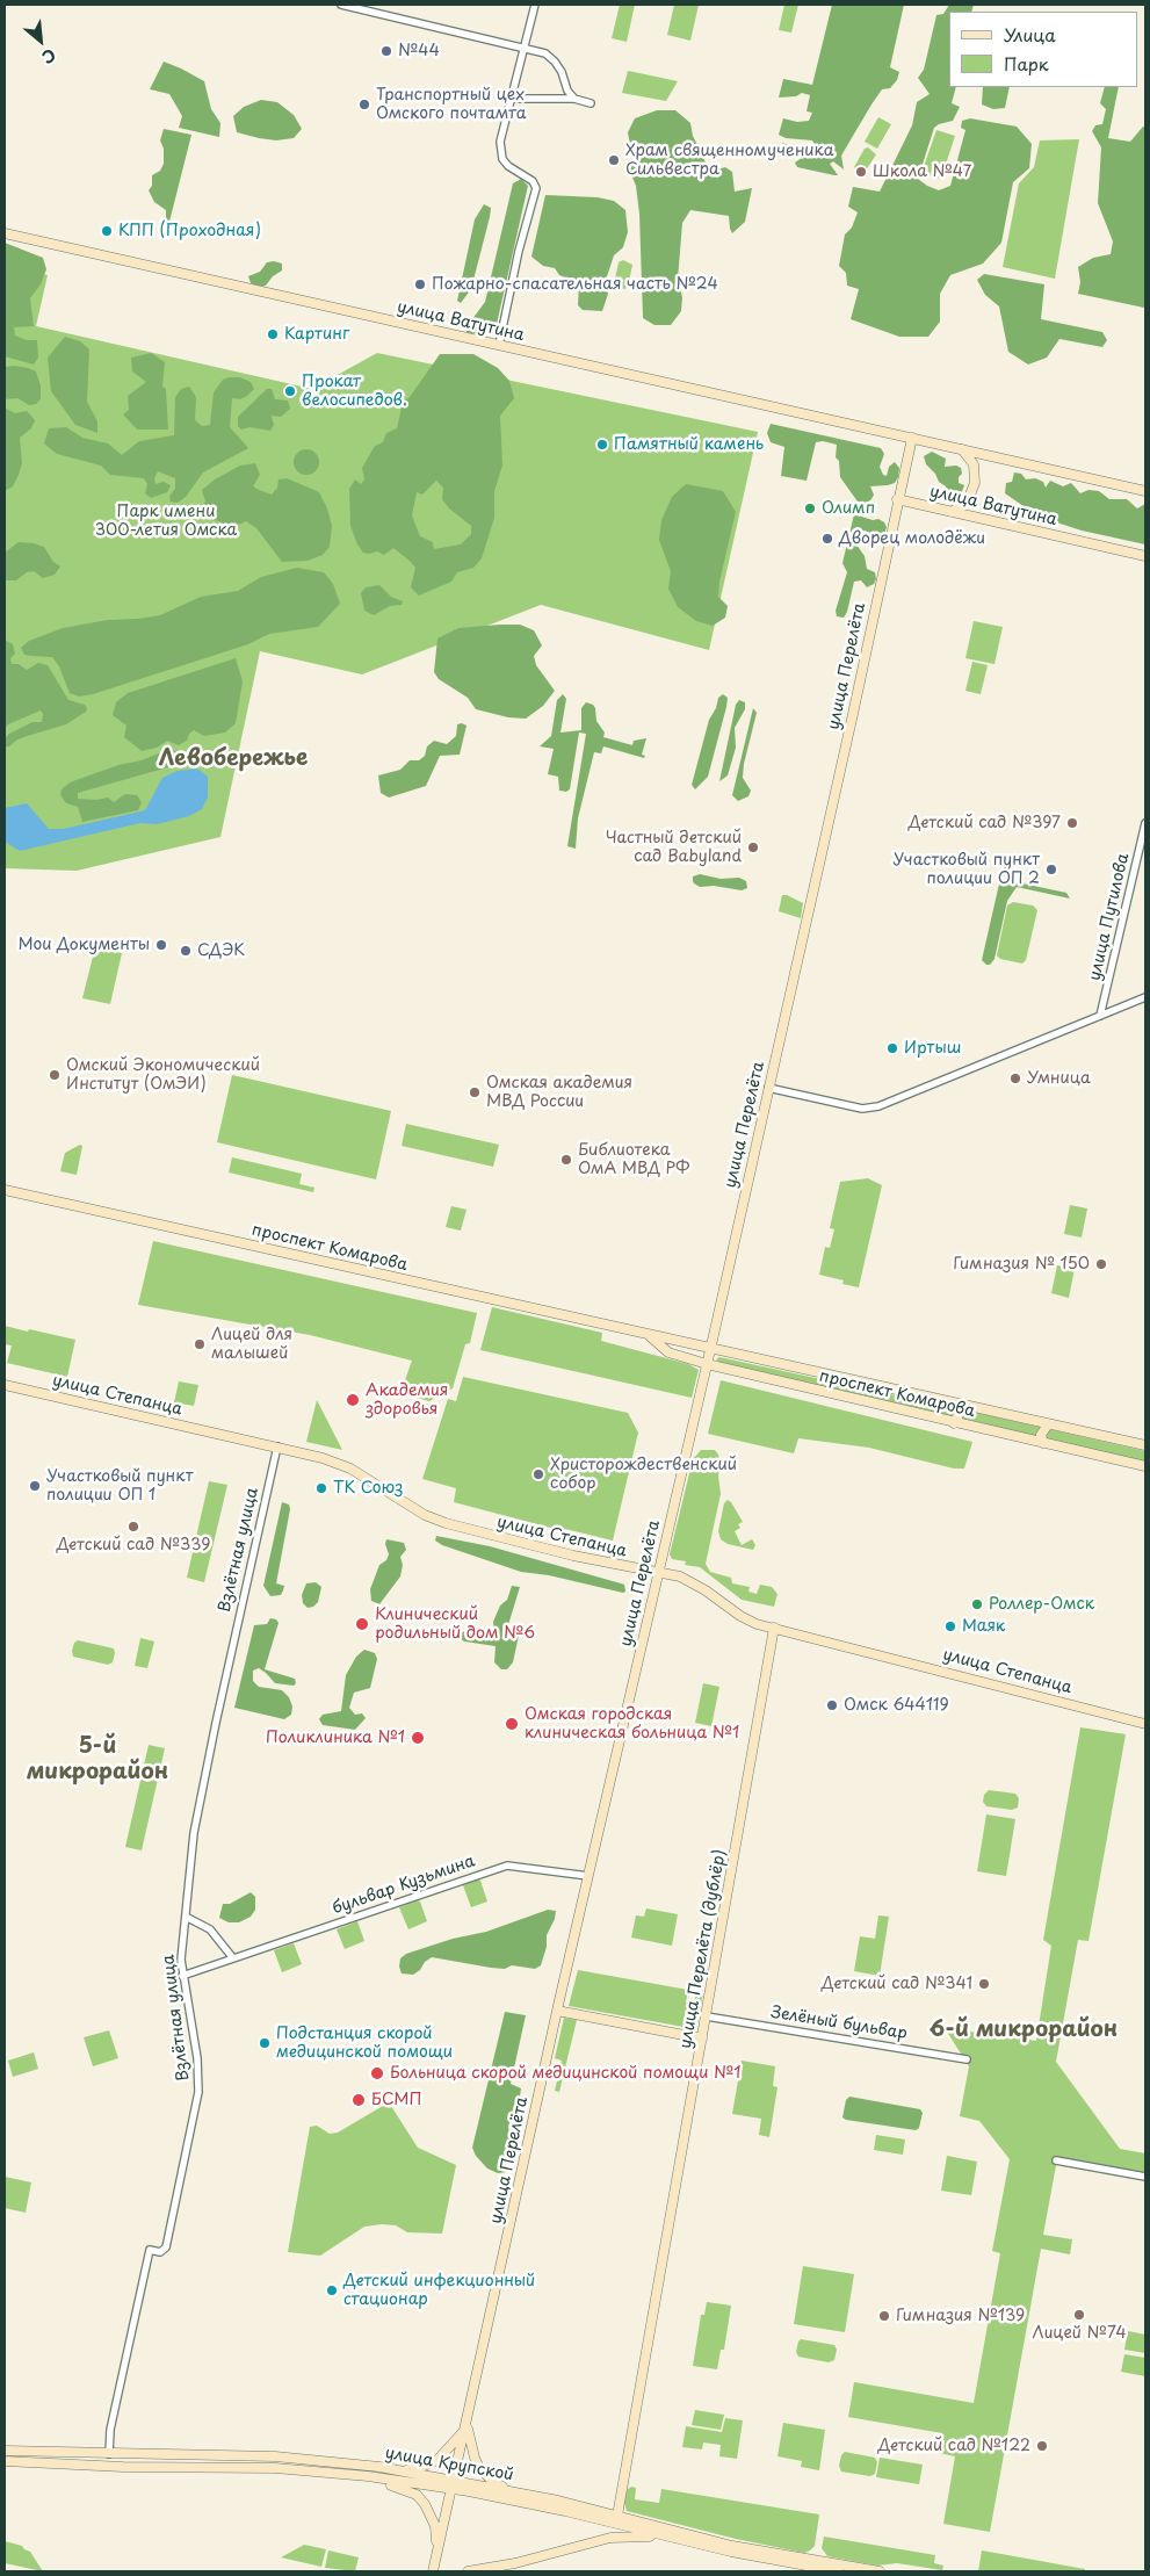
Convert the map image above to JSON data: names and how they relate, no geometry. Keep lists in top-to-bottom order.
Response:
{
  "streets": {
    "main road": [
      "улица Ватутина",
      "улица Перелёта",
      "проспект Комарова",
      "улица Степанца",
      "Взлётная улица",
      "улица Перелёта (дублёр)",
      "улица Крупской"
    ],
    "street": ["улица Путилова", "бульвар Кузьмина", "Зелёный бульвар"]
  },
  "crossings": [
    ["улица Ватутина", "улица Перелёта"],
    ["улица Перелёта", "проспект Комарова"],
    ["улица Перелёта", "улица Степанца"],
    ["улица Перелёта", "бульвар Кузьмина"],
    ["улица Перелёта", "улица Крупской"],
    ["улица Степанца", "Взлётная улица"],
    ["улица Степанца", "улица Перелёта (дублёр)"],
    ["Взлётная улица", "бульвар Кузьмина"],
    ["Взлётная улица", "улица Крупской"],
    ["улица Перелёта (дублёр)", "Зелёный бульвар"],
    ["улица Перелёта (дублёр)", "улица Крупской"]
  ],
  "districts": ["Левобережье", "5-й микрорайон", "6-й микрорайон"],
  "parks": ["Парк имени 300-летия Омска"],
  "places": [
    "№44",
    "Транспортный цех Омского почтамта",
    "Храм священномученика Сильвестра",
    "Школа №47",
    "КПП (Проходная)",
    "Пожарно-спасательная часть №24",
    "Картинг",
    "Прокат велосипедов.",
    "Памятный камень",
    "Олимп",
    "Дворец молодёжи",
    "Детский сад №397",
    "Частный детский сад Babyland",
    "Участковый пункт полиции ОП 2",
    "Мои Документы",
    "СДЭК",
    "Иртыш",
    "Омский Экономический Институт (ОмЭИ)",
    "Умница",
    "Омская академия МВД России",
    "Библиотека ОмА МВД РФ",
    "Гимназия № 150",
    "Лицей для малышей",
    "Академия здоровья",
    "Христорождественский собор",
    "Участковый пункт полиции ОП 1",
    "ТК Союз",
    "Детский сад №339",
    "Роллер-Омск",
    "Клинический родильный дом №6",
    "Маяк",
    "Омск 644119",
    "Омская городская клиническая больница №1",
    "Поликлиника №1",
    "Детский сад №341",
    "Подстанция скорой медицинской помощи",
    "Больница скорой медицинской помощи №1",
    "БСМП",
    "Детский инфекционный стационар",
    "Лицей №74",
    "Гимназия №139",
    "Детский сад №122"
  ],
  "legend": ["Улица", "Парк"],
  "north": "bottom right"
}
